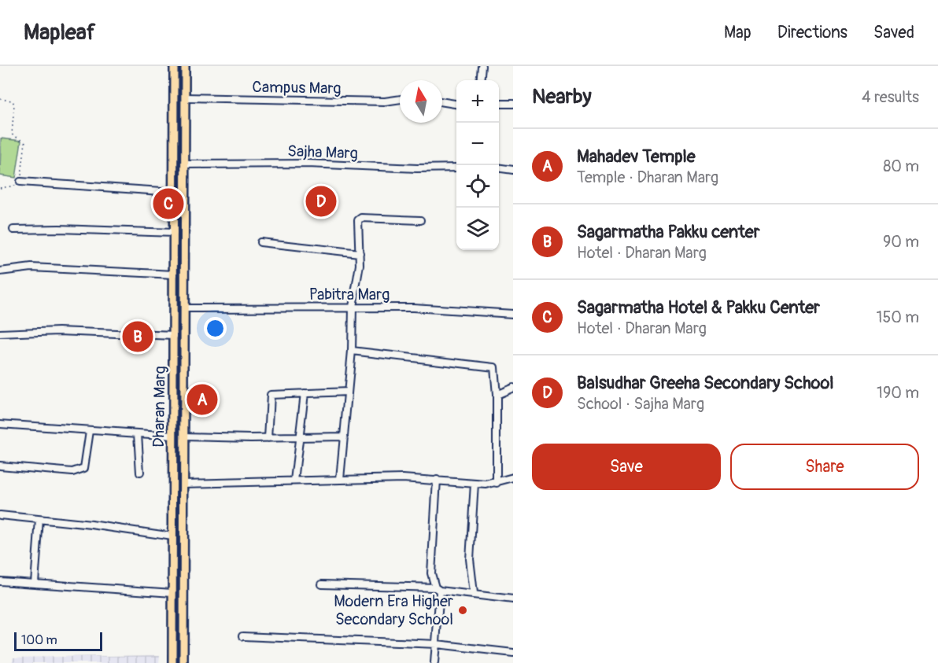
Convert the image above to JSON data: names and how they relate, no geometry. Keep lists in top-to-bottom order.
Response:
{
  "streets": {
    "main road": ["Dharan Marg"],
    "street": ["Campus Marg", "Sajha Marg", "Pabitra Marg"]
  },
  "crossings": [
    ["Campus Marg", "Dharan Marg"],
    ["Sajha Marg", "Dharan Marg"],
    ["Pabitra Marg", "Dharan Marg"]
  ],
  "places": ["Modern Era Higher Secondary School"],
  "scale_bar": "100 m",
  "north": "top",
  "page": {
    "header": "Mapleaf",
    "nav": ["Map", "Directions", "Saved"],
    "heading": ["Nearby", "4 results"],
    "map_buttons": ["+", "−"],
    "list": [
      {
        "mark": "A",
        "name": "Mahadev Temple",
        "note": "Temple · Dharan Marg",
        "value": "80 m"
      },
      {
        "mark": "B",
        "name": "Sagarmatha Pakku center",
        "note": "Hotel · Dharan Marg",
        "value": "90 m"
      },
      {
        "mark": "C",
        "name": "Sagarmatha Hotel & Pakku Center",
        "note": "Hotel · Dharan Marg",
        "value": "150 m"
      },
      {
        "mark": "D",
        "name": "Balsudhar Greeha Secondary School",
        "note": "School · Sajha Marg",
        "value": "190 m"
      }
    ],
    "pins": [
      "D",
      "C",
      "B",
      "A"
    ],
    "buttons": ["Save", "Share"],
    "scale": "100 m"
  }
}
